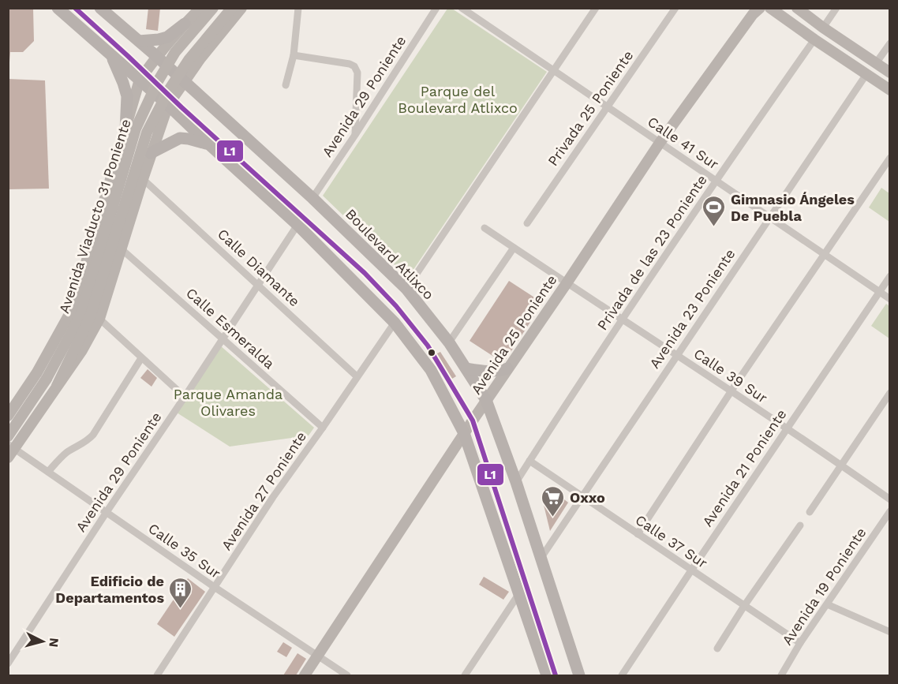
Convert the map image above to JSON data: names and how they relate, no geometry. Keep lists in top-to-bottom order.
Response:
{
  "streets": {
    "main road": ["Avenida Viaducto 31 Poniente", "Boulevard Atlixco", "Avenida 25 Poniente"],
    "street": [
      "Avenida 29 Poniente",
      "Privada 25 Poniente",
      "Calle 41 Sur",
      "Privada de las 23 Poniente",
      "Calle Diamante",
      "Avenida 23 Poniente",
      "Calle Esmeralda",
      "Calle 39 Sur",
      "Avenida 21 Poniente",
      "Avenida 27 Poniente",
      "Calle 37 Sur",
      "Calle 35 Sur",
      "Avenida 19 Poniente"
    ]
  },
  "crossings": [
    ["Avenida 29 Poniente", "Boulevard Atlixco"],
    ["Avenida 29 Poniente", "Calle Diamante"],
    ["Avenida 29 Poniente", "Calle Esmeralda"],
    ["Avenida 29 Poniente", "Calle 35 Sur"],
    ["Privada 25 Poniente", "Calle 41 Sur"],
    ["Calle 41 Sur", "Privada de las 23 Poniente"],
    ["Calle 41 Sur", "Avenida 23 Poniente"],
    ["Calle 41 Sur", "Avenida 25 Poniente"],
    ["Calle 41 Sur", "Avenida 21 Poniente"],
    ["Privada de las 23 Poniente", "Boulevard Atlixco"],
    ["Privada de las 23 Poniente", "Calle 39 Sur"],
    ["Privada de las 23 Poniente", "Calle 37 Sur"],
    ["Boulevard Atlixco", "Avenida 23 Poniente"],
    ["Boulevard Atlixco", "Avenida 25 Poniente"],
    ["Calle Diamante", "Avenida 27 Poniente"],
    ["Avenida 23 Poniente", "Calle 39 Sur"],
    ["Avenida 23 Poniente", "Calle 37 Sur"],
    ["Calle Esmeralda", "Avenida 27 Poniente"],
    ["Avenida 25 Poniente", "Calle 39 Sur"],
    ["Avenida 25 Poniente", "Calle 35 Sur"],
    ["Calle 39 Sur", "Avenida 21 Poniente"],
    ["Avenida 21 Poniente", "Calle 37 Sur"],
    ["Avenida 27 Poniente", "Calle 35 Sur"],
    ["Calle 37 Sur", "Avenida 19 Poniente"]
  ],
  "parks": ["Parque del Boulevard Atlixco", "Parque Amanda Olivares"],
  "places": {
    "sports": ["Gimnasio Ángeles De Puebla"],
    "supermarket": ["Oxxo"],
    "building": ["Edificio de Departamentos"]
  },
  "lines": ["transit line L1"],
  "north": "right"
}
